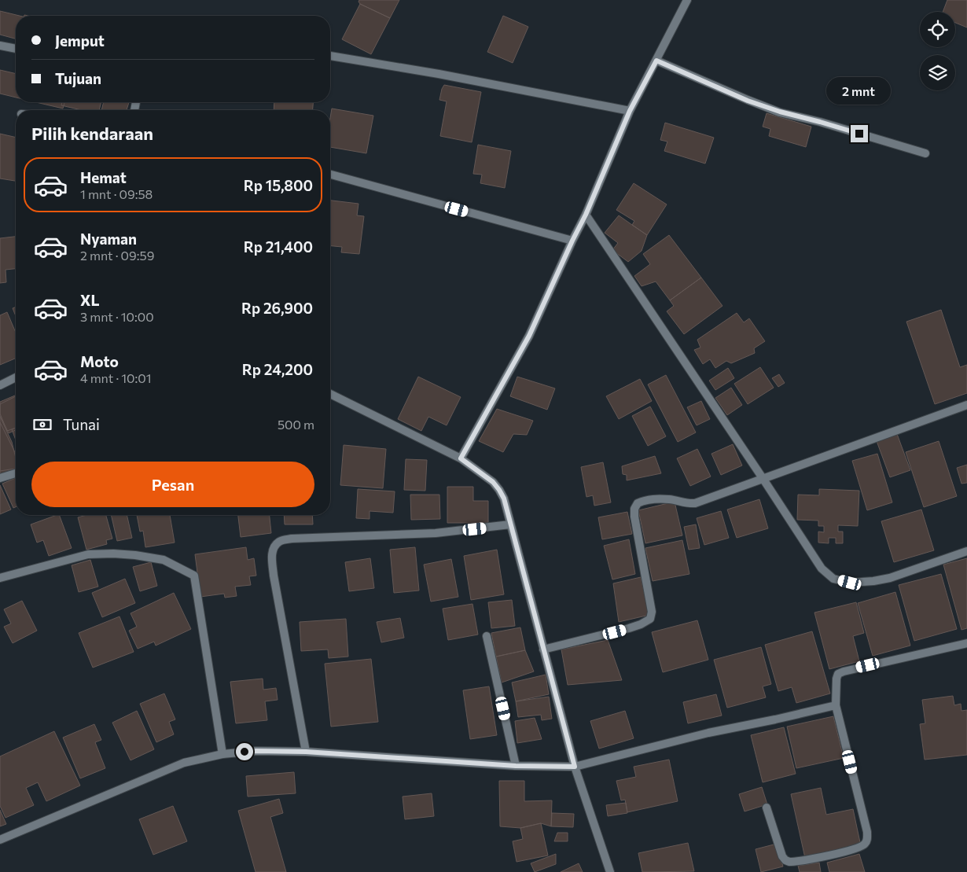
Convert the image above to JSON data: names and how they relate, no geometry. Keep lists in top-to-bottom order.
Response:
{
  "page": {
    "banner": ["Jemput", "Tujuan"],
    "bubble": "2 mnt",
    "heading": "Pilih kendaraan",
    "list": [
      {
        "name": "Hemat",
        "note": "1 mnt · 09:58",
        "value": "Rp 15,800"
      },
      {
        "name": "Nyaman",
        "note": "2 mnt · 09:59",
        "value": "Rp 21,400"
      },
      {
        "name": "XL",
        "note": "3 mnt · 10:00",
        "value": "Rp 26,900"
      },
      {
        "name": "Moto",
        "note": "4 mnt · 10:01",
        "value": "Rp 24,200"
      }
    ],
    "pay": ["Tunai", "500 m"],
    "buttons": "Pesan"
  }
}
